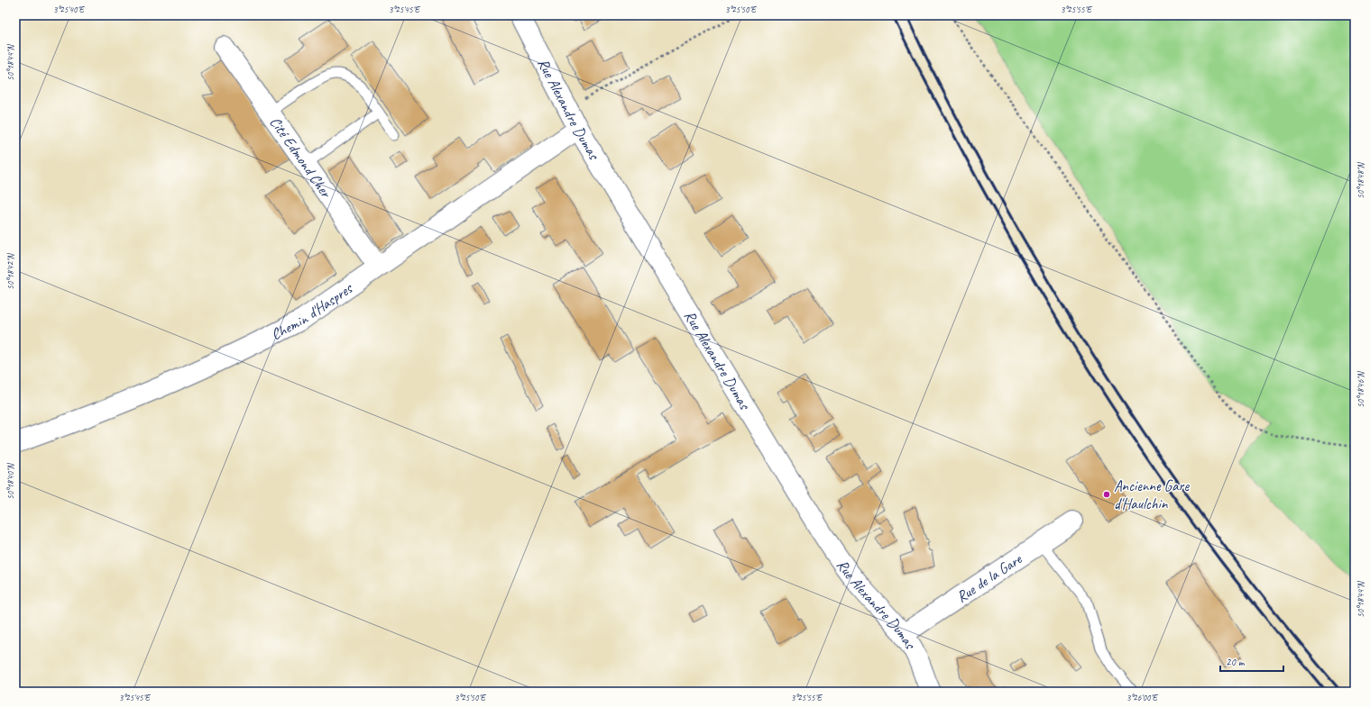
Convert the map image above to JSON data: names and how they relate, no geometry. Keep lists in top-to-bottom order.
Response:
{
  "streets": {
    "street": [
      "Rue Alexandre Dumas",
      "Cité Edmond Cher",
      "Chemin d'Haspres",
      "Rue de la Gare"
    ]
  },
  "crossings": [
    ["Rue Alexandre Dumas", "Chemin d'Haspres"],
    ["Rue Alexandre Dumas", "Rue de la Gare"],
    ["Cité Edmond Cher", "Chemin d'Haspres"]
  ],
  "places": ["Ancienne Gare d'Haulchin"],
  "scale_bar": "20 m",
  "coordinates": [
    "3°25'40\"E",
    "3°25'45\"E",
    "3°25'50\"E",
    "3°25'55\"E",
    "50°18'44\"N",
    "50°18'48\"N",
    "50°18'42\"N",
    "50°18'46\"N",
    "50°18'40\"N",
    "3°26'00\"E"
  ]
}
